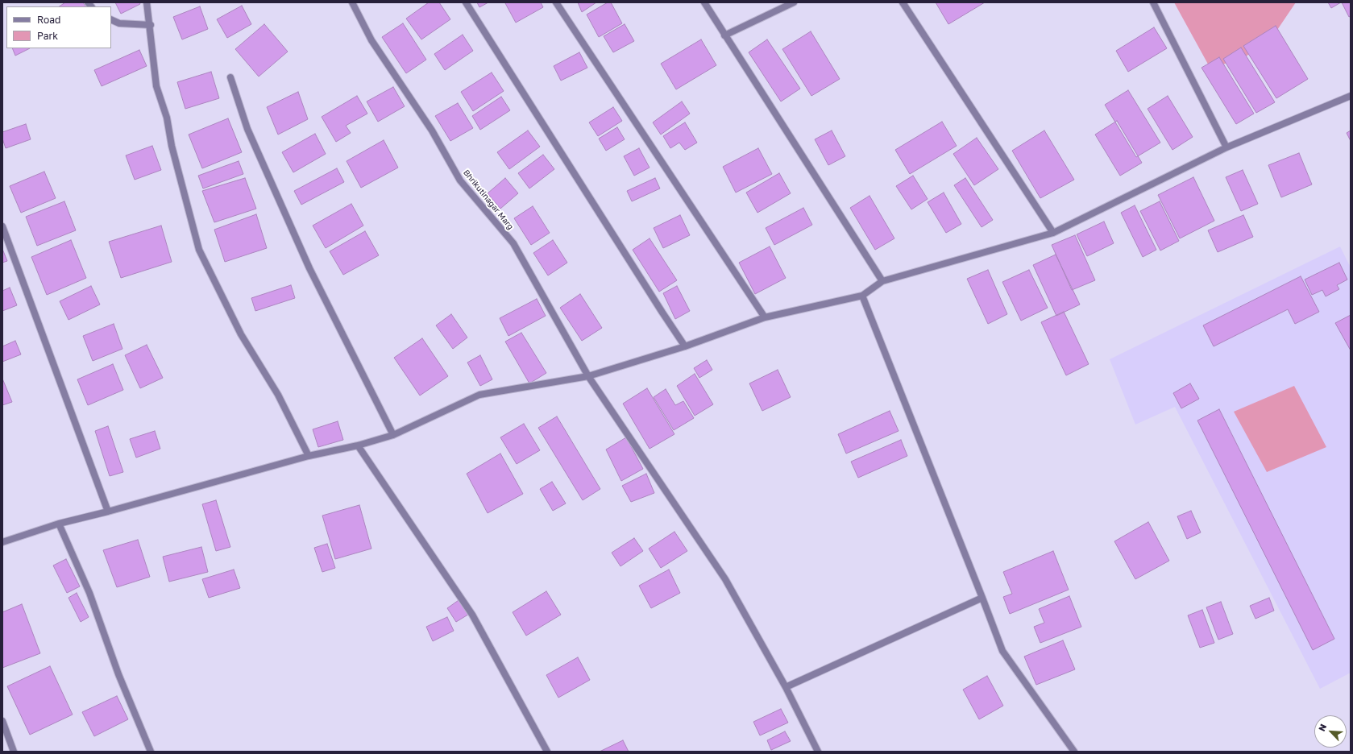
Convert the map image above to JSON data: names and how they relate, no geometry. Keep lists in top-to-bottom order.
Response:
{
  "streets": {
    "street": ["Bhrikutinagar Marg"]
  },
  "legend": ["Road", "Park"],
  "north": "top left"
}
